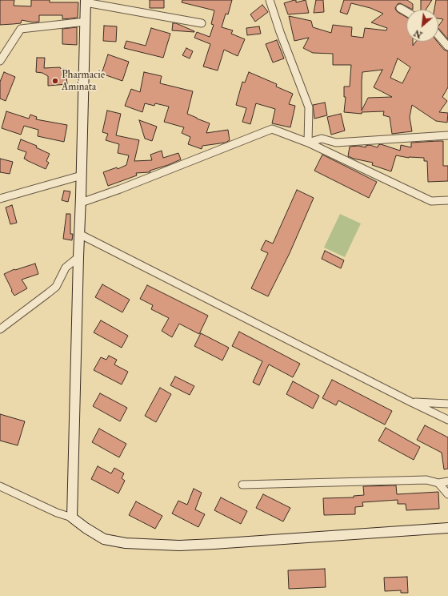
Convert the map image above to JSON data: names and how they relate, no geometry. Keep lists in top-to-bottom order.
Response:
{
  "places": ["Pharmacie Aminata"],
  "north": "bottom left"
}
